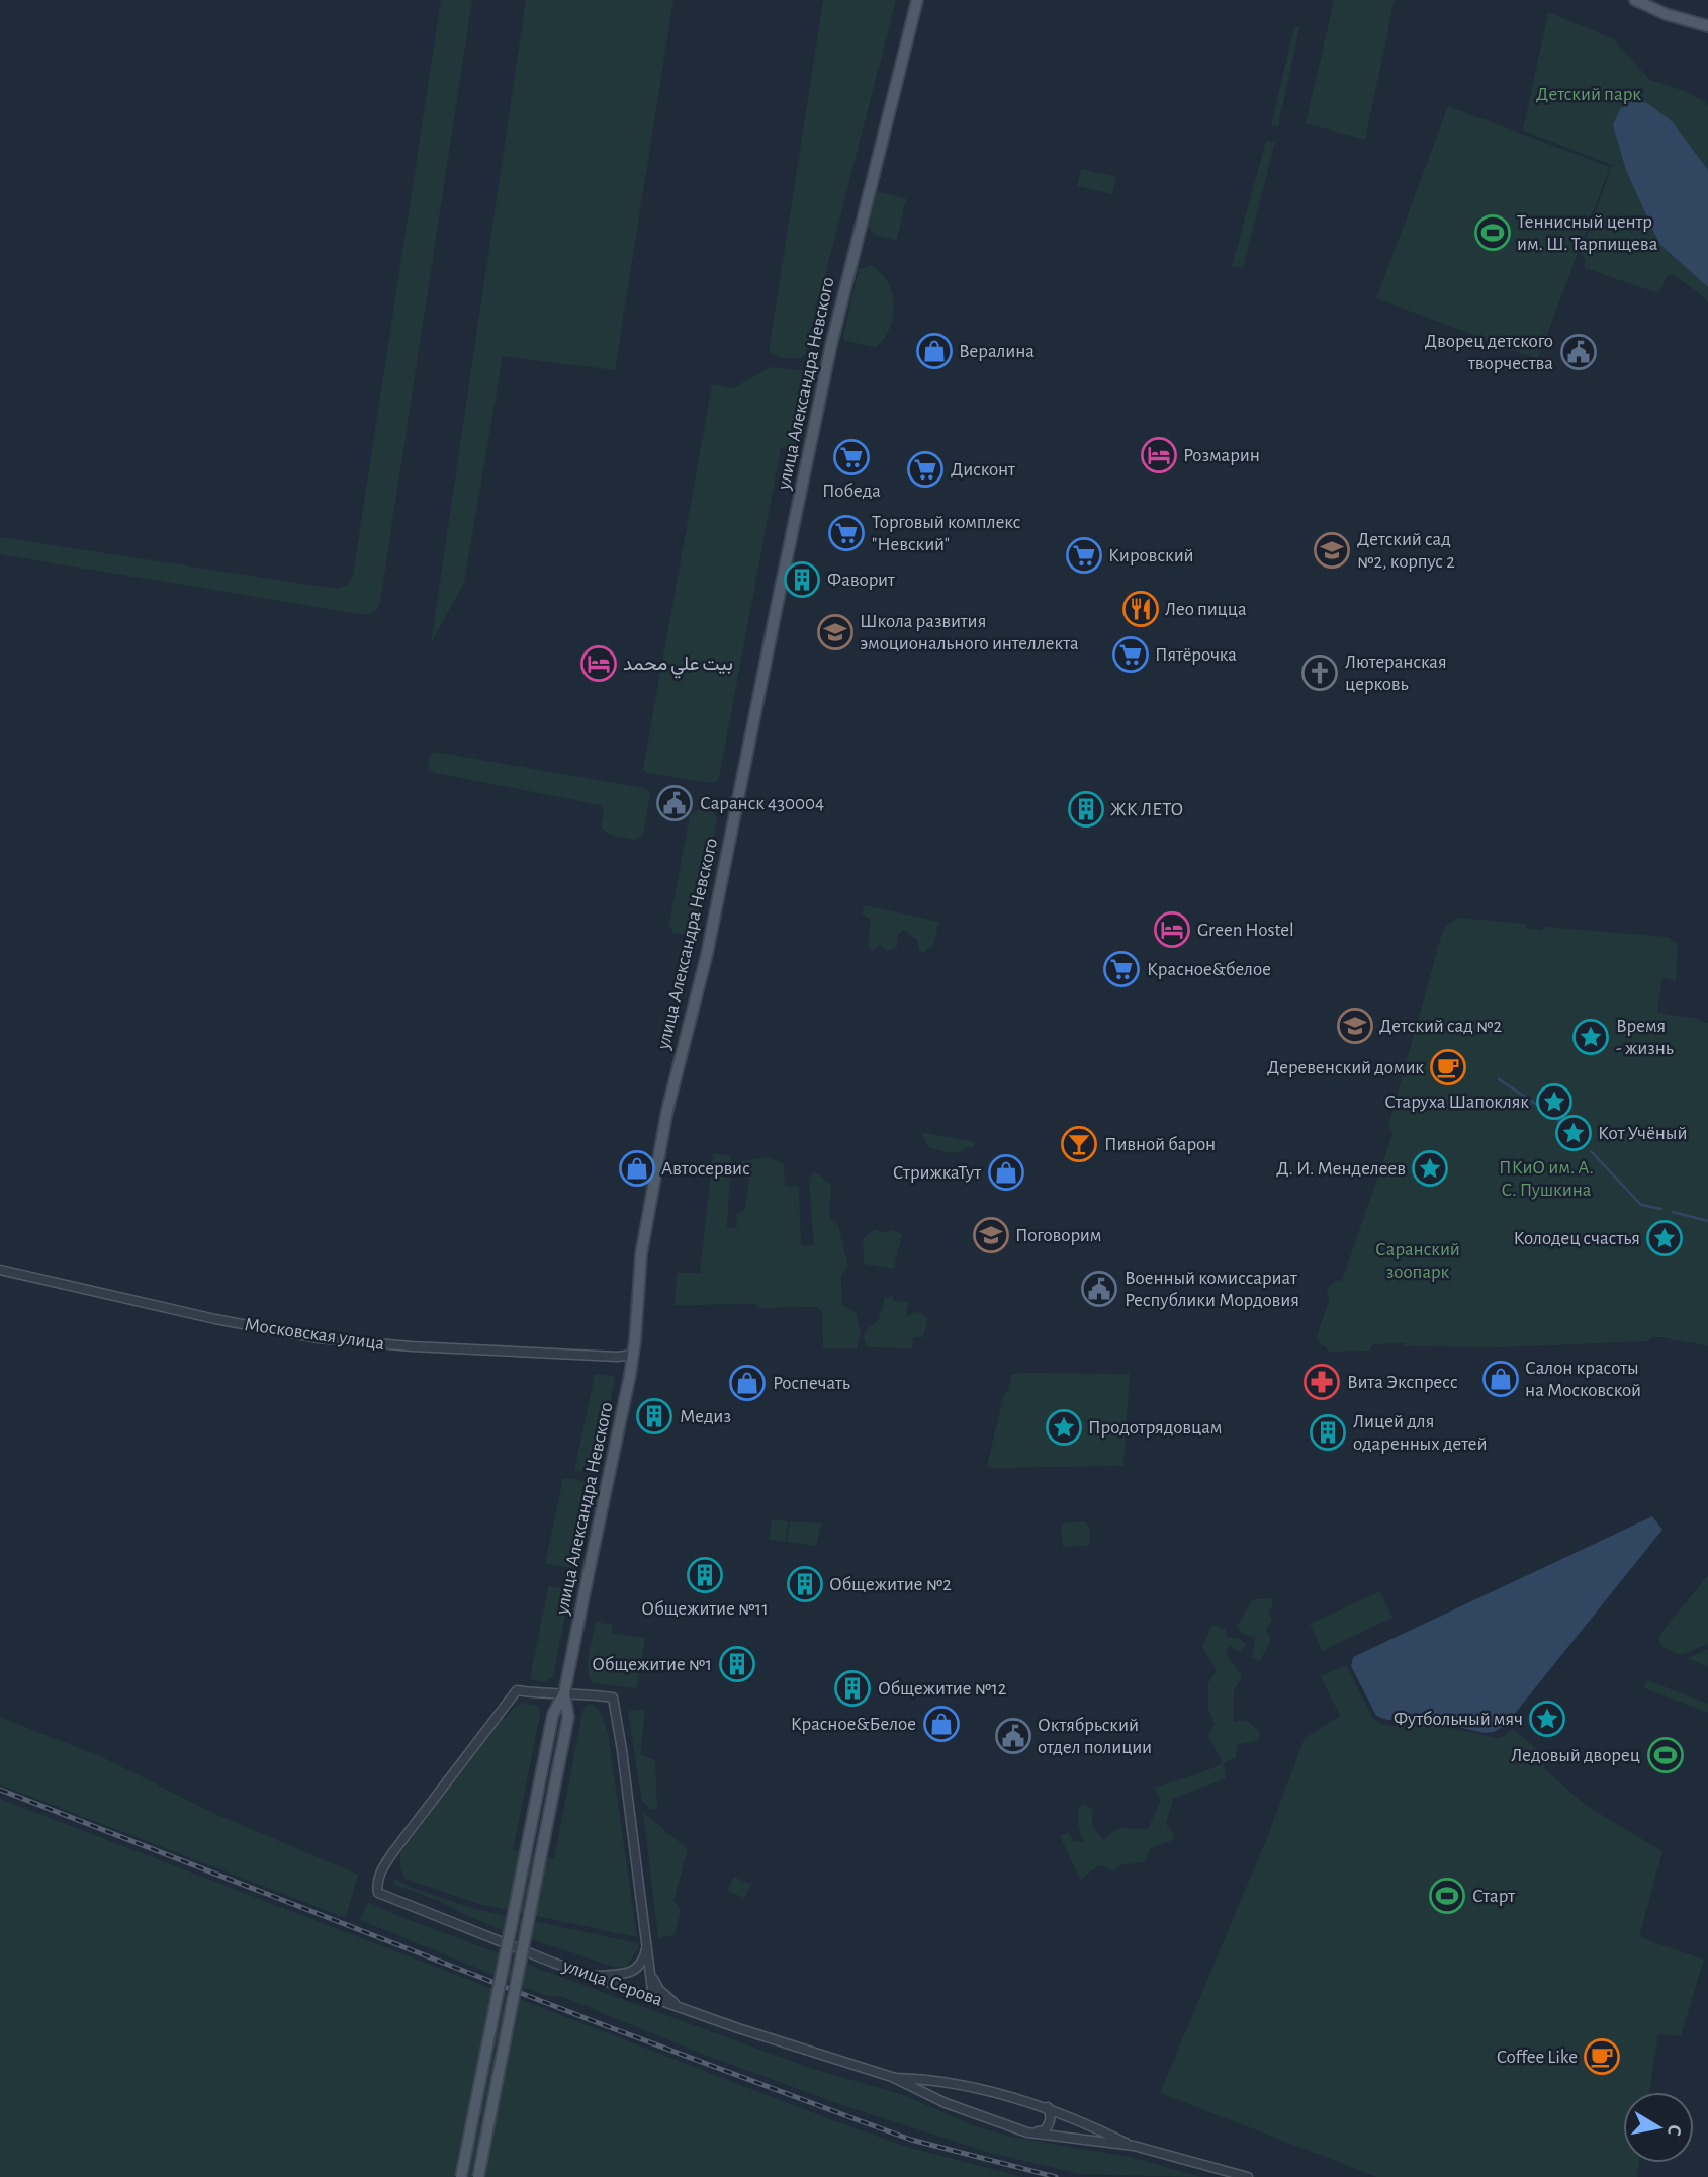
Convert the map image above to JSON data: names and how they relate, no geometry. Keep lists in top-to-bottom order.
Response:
{
  "streets": {
    "main road": ["улица Александра Невского"],
    "street": ["Московская улица", "улица Серова"]
  },
  "crossings": [
    ["улица Александра Невского", "Московская улица"],
    ["улица Александра Невского", "улица Серова"]
  ],
  "parks": ["Детский парк", "ПКиО им. А. С. Пушкина", "Саранский зоопарк"],
  "places": {
    "sports": ["Теннисный центр им. Ш. Тарпищева", "Ледовый дворец", "Старт"],
    "shop": [
      "Вералина",
      "Автосервис",
      "СтрижкаТут",
      "Салон красоты на Московской",
      "Роспечать",
      "Красное&Белое"
    ],
    "public building": [
      "Дворец детского творчества",
      "Саранск 430004",
      "Военный комиссариат Республики Мордовия",
      "Октябрьский отдел полиции"
    ],
    "hotel": ["Розмарин", "بيت علي محمد", "Green Hostel"],
    "supermarket": [
      "Победа",
      "Дисконт",
      "Торговый комплекс \"Невский\"",
      "Кировский",
      "Пятёрочка",
      "Красное&белое"
    ],
    "school or university": [
      "Детский сад №2, корпус 2",
      "Школа развития эмоционального интеллекта",
      "Детский сад №2",
      "Поговорим"
    ],
    "building": [
      "Фаворит",
      "ЖК ЛЕТО",
      "Медиз",
      "Лицей для одаренных детей",
      "Общежитие №11",
      "Общежитие №2",
      "Общежитие №1",
      "Общежитие №12"
    ],
    "restaurant": ["Лео пицца"],
    "church": ["Лютеранская церковь"],
    "place": [
      "Время - жизнь",
      "Старуха Шапокляк",
      "Кот Учёный",
      "Д. И. Менделеев",
      "Колодец счастья",
      "Продотрядовцам",
      "Футбольный мяч"
    ],
    "cafe": ["Деревенский домик", "Coffee Like"],
    "bar": ["Пивной барон"],
    "pharmacy": ["Вита Экспресс"]
  },
  "north": "right"
}
